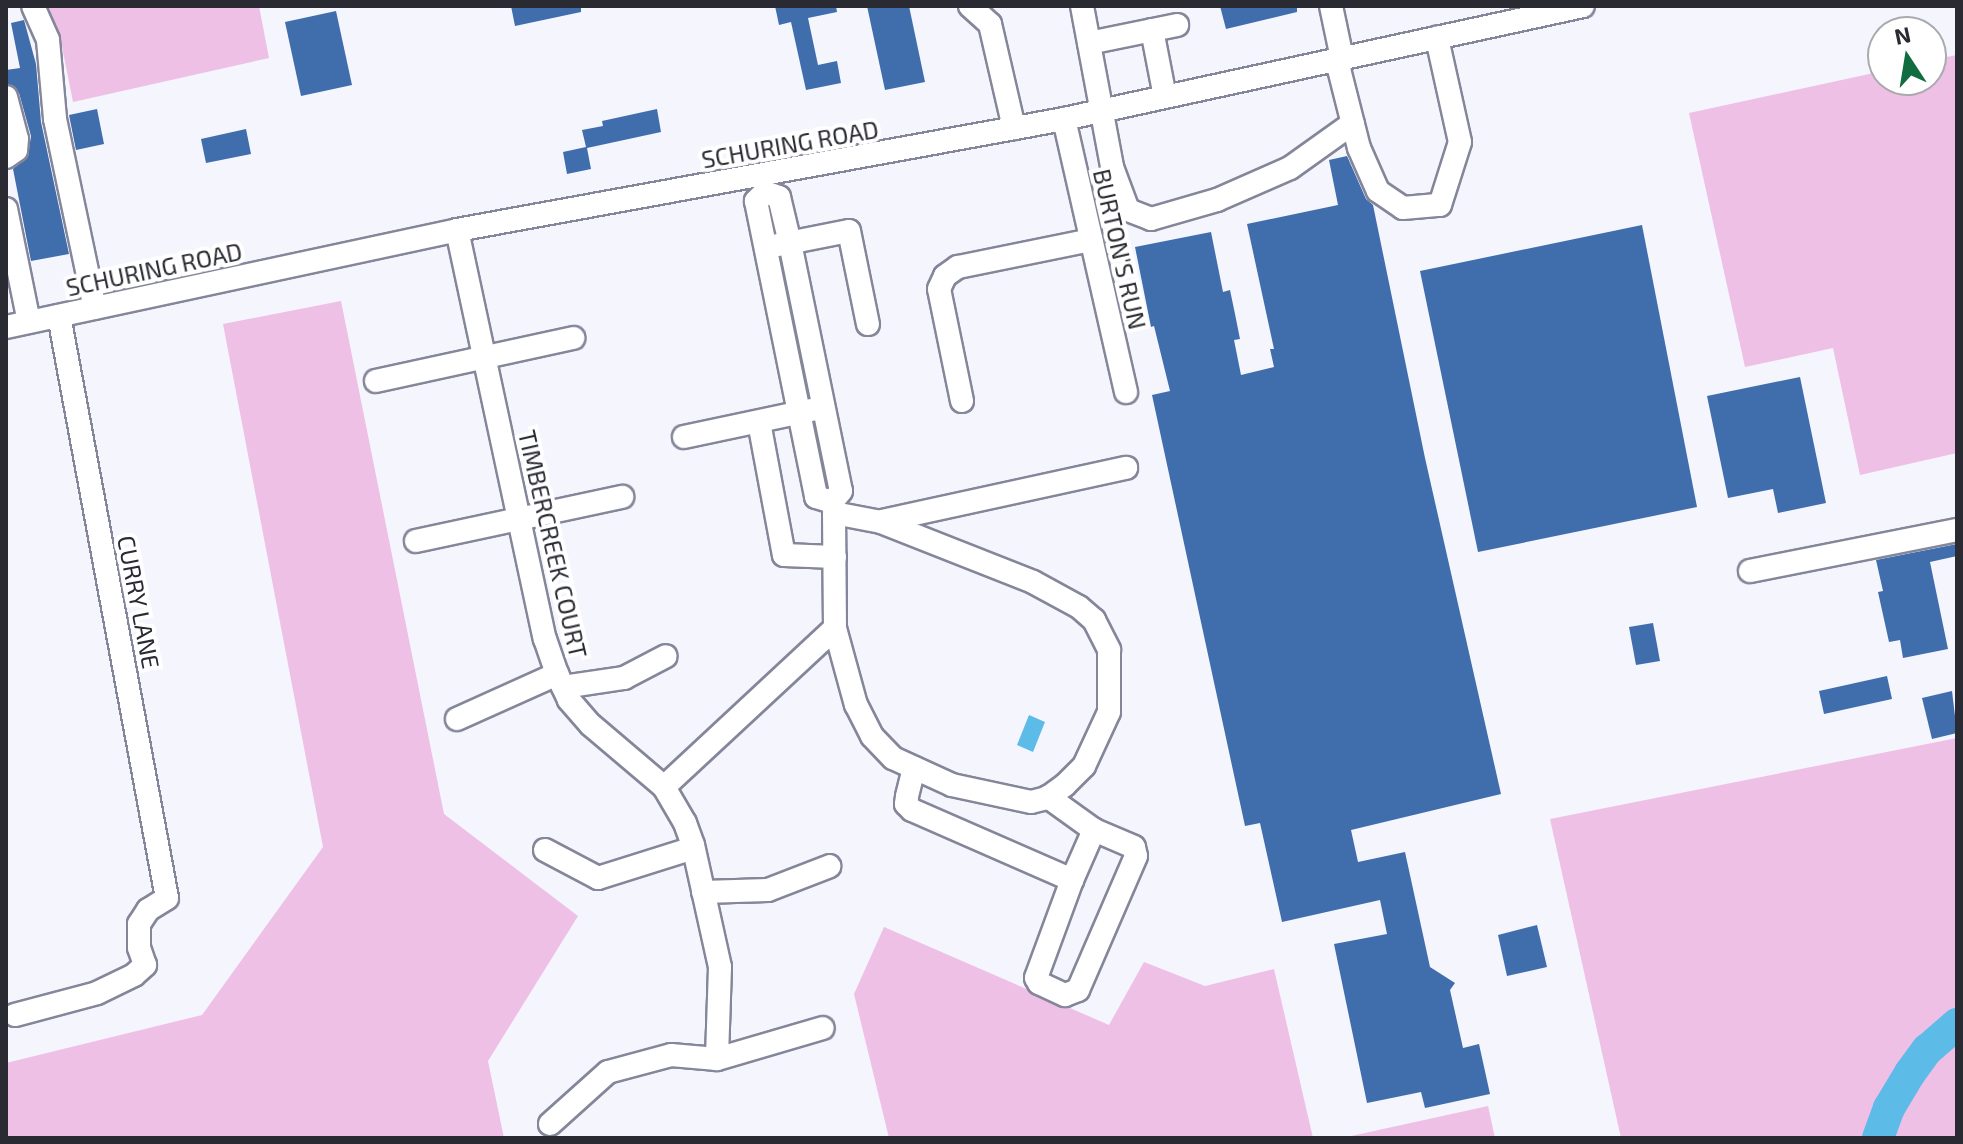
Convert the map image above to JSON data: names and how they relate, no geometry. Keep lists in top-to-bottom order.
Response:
{
  "streets": {
    "street": [
      "SCHURING ROAD",
      "BURTON'S RUN",
      "TIMBERCREEK COURT",
      "CURRY LANE"
    ]
  },
  "crossings": [
    ["SCHURING ROAD", "BURTON'S RUN"],
    ["SCHURING ROAD", "TIMBERCREEK COURT"],
    ["SCHURING ROAD", "CURRY LANE"]
  ],
  "north": "top"
}
